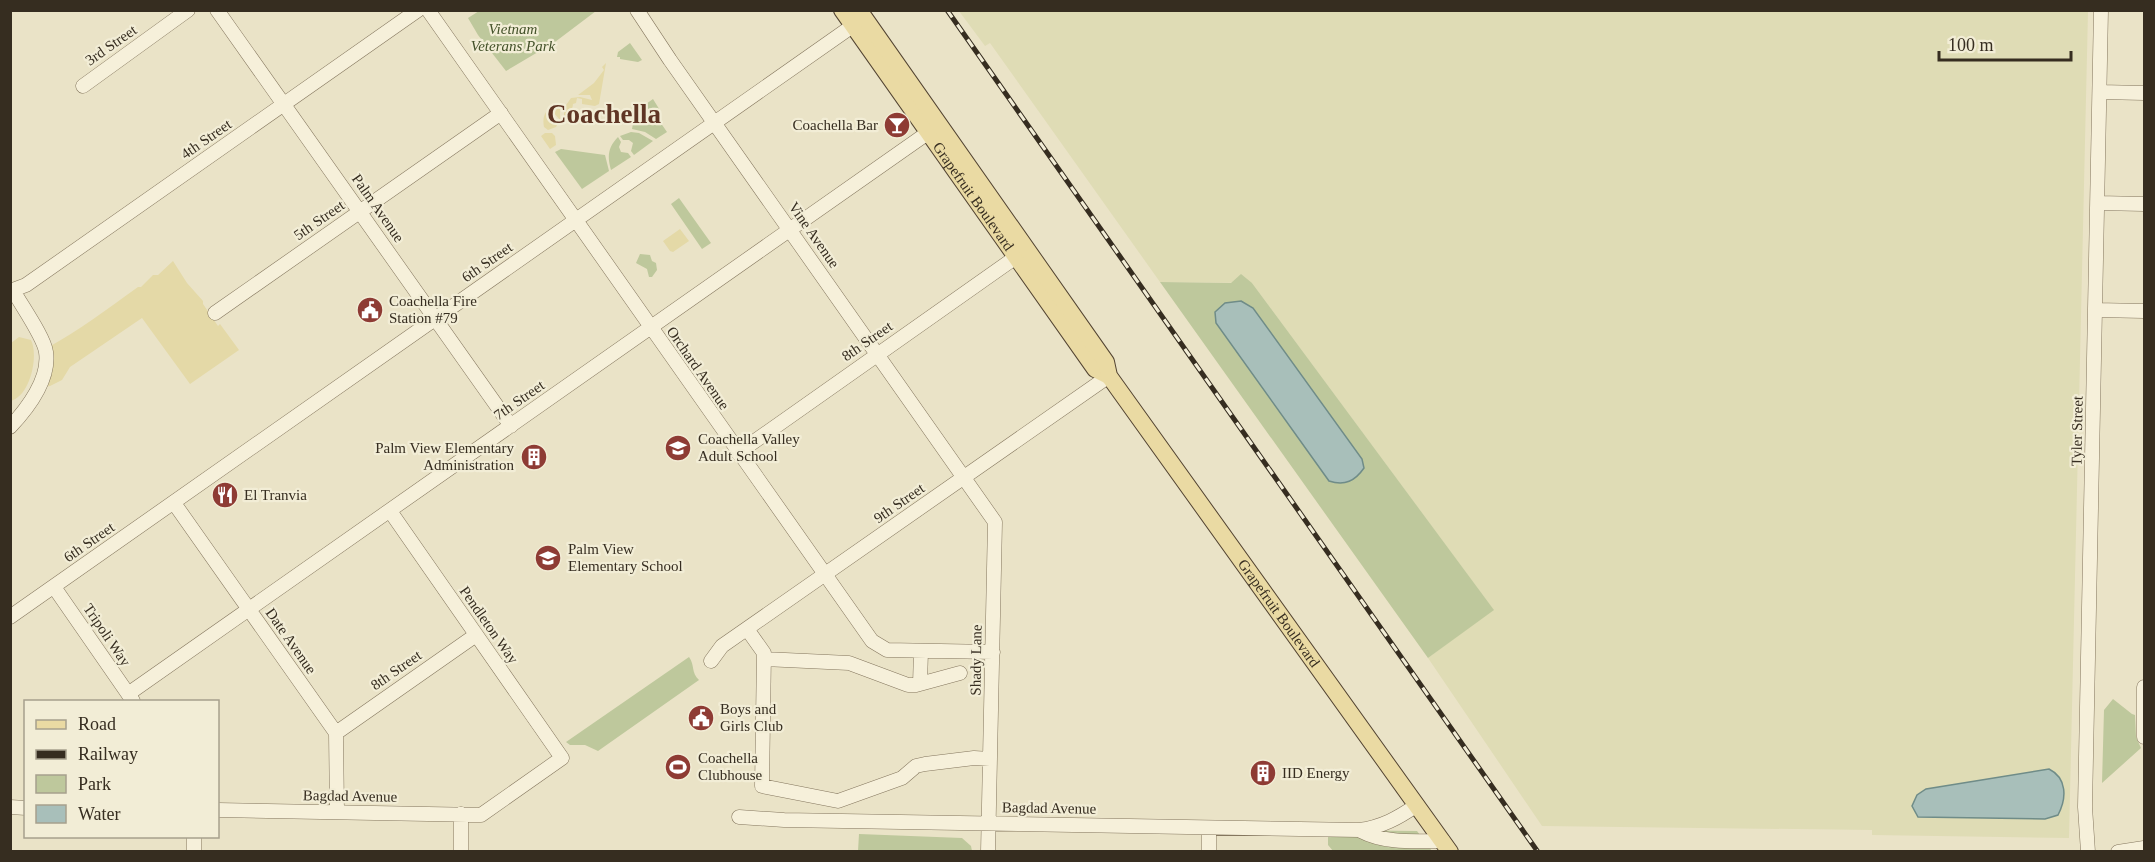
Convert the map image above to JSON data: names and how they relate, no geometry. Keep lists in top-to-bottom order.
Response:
{
  "streets": {
    "main road": ["Grapefruit Boulevard"],
    "street": [
      "3rd Street",
      "4th Street",
      "Palm Avenue",
      "5th Street",
      "Vine Avenue",
      "6th Street",
      "8th Street",
      "Orchard Avenue",
      "7th Street",
      "Tyler Street",
      "9th Street",
      "Pendleton Way",
      "Tripoli Way",
      "Date Avenue",
      "Shady Lane",
      "Bagdad Avenue"
    ]
  },
  "crossings": [
    ["4th Street", "Palm Avenue"],
    ["Grapefruit Boulevard", "6th Street"],
    ["Grapefruit Boulevard", "8th Street"],
    ["Grapefruit Boulevard", "7th Street"],
    ["Grapefruit Boulevard", "9th Street"],
    ["Grapefruit Boulevard", "Bagdad Avenue"],
    ["Palm Avenue", "5th Street"],
    ["Palm Avenue", "6th Street"],
    ["Palm Avenue", "7th Street"],
    ["5th Street", "Orchard Avenue"],
    ["Vine Avenue", "6th Street"],
    ["Vine Avenue", "8th Street"],
    ["Vine Avenue", "7th Street"],
    ["Vine Avenue", "9th Street"],
    ["Vine Avenue", "Shady Lane"],
    ["6th Street", "Orchard Avenue"],
    ["6th Street", "Tripoli Way"],
    ["6th Street", "Date Avenue"],
    ["8th Street", "Orchard Avenue"],
    ["8th Street", "Pendleton Way"],
    ["8th Street", "Date Avenue"],
    ["Orchard Avenue", "7th Street"],
    ["Orchard Avenue", "9th Street"],
    ["Orchard Avenue", "Shady Lane"],
    ["7th Street", "Pendleton Way"],
    ["7th Street", "Tripoli Way"],
    ["7th Street", "Date Avenue"],
    ["9th Street", "Shady Lane"],
    ["Pendleton Way", "Bagdad Avenue"],
    ["Shady Lane", "Bagdad Avenue"]
  ],
  "districts": ["Coachella"],
  "parks": ["Vietnam Veterans Park"],
  "places": {
    "bar": ["Coachella Bar"],
    "public building": ["Coachella Fire Station #79", "Boys and Girls Club"],
    "school or university": ["Coachella Valley Adult School", "Palm View Elementary School"],
    "building": ["Palm View Elementary Administration", "IID Energy"],
    "restaurant": ["El Tranvia"],
    "sports": ["Coachella Clubhouse"]
  },
  "legend": [
    "Road",
    "Railway",
    "Park",
    "Water"
  ],
  "scale_bar": "100 m"
}
